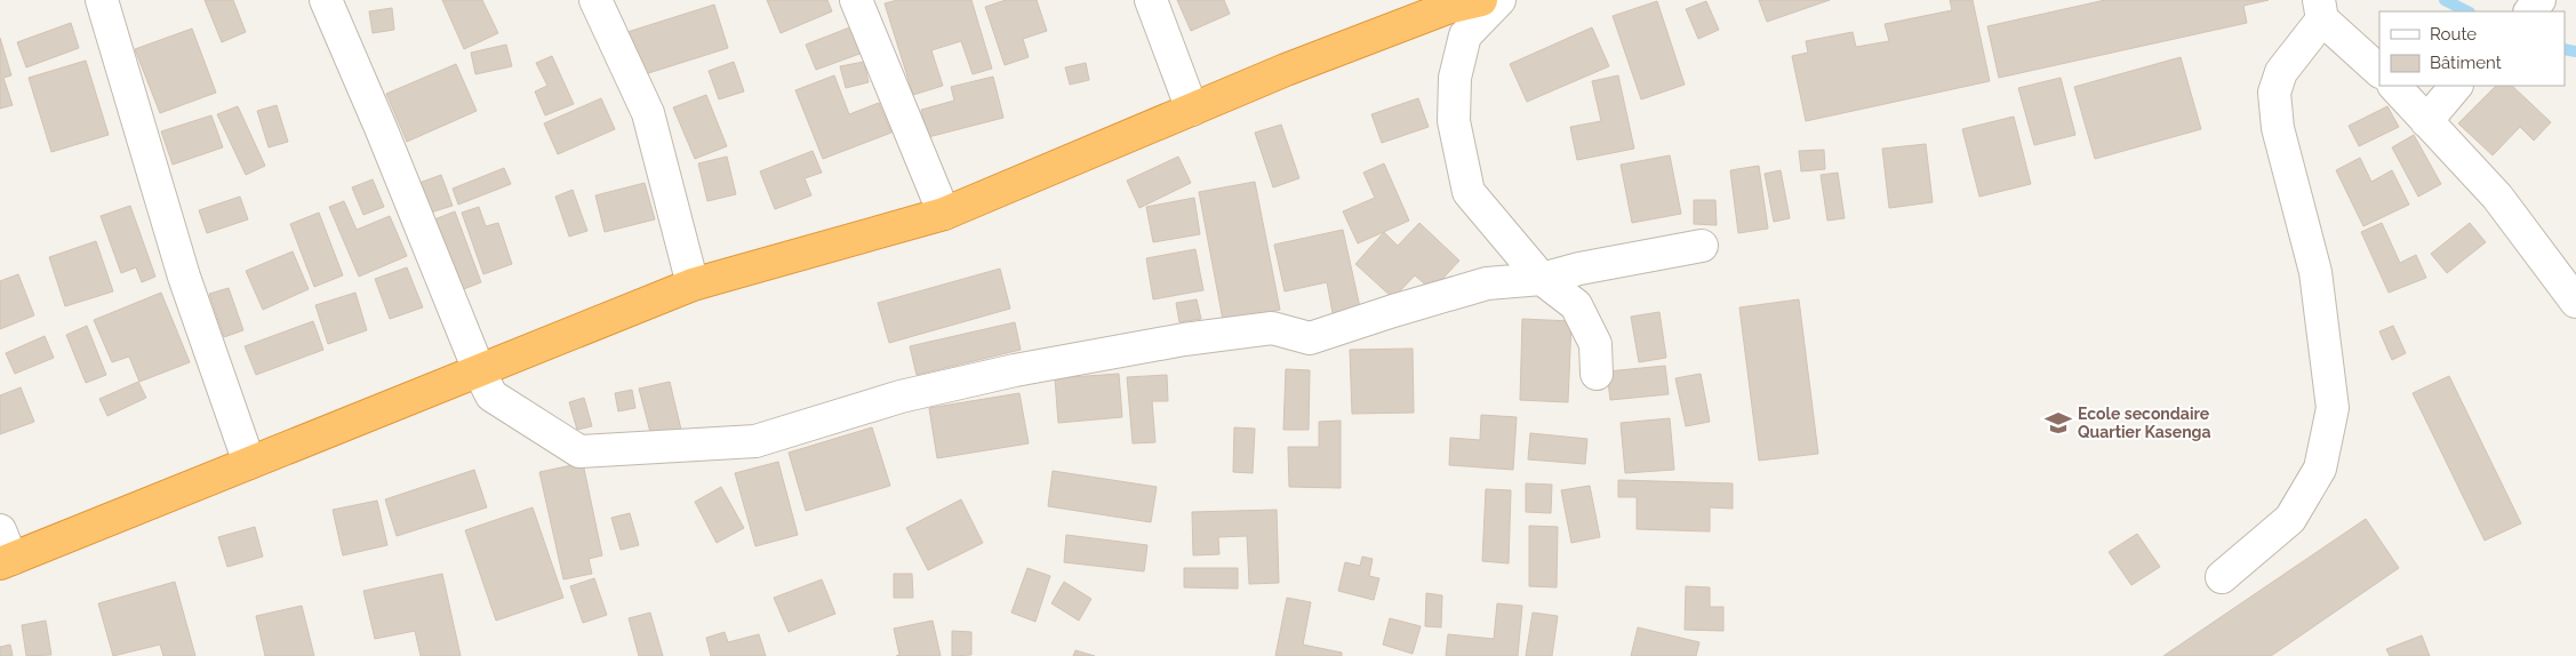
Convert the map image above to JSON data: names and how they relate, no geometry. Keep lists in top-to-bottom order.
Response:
{
  "places": {
    "school or university": ["Ecole secondaire Quartier Kasenga"]
  },
  "legend": ["Route", "Bâtiment"]
}
